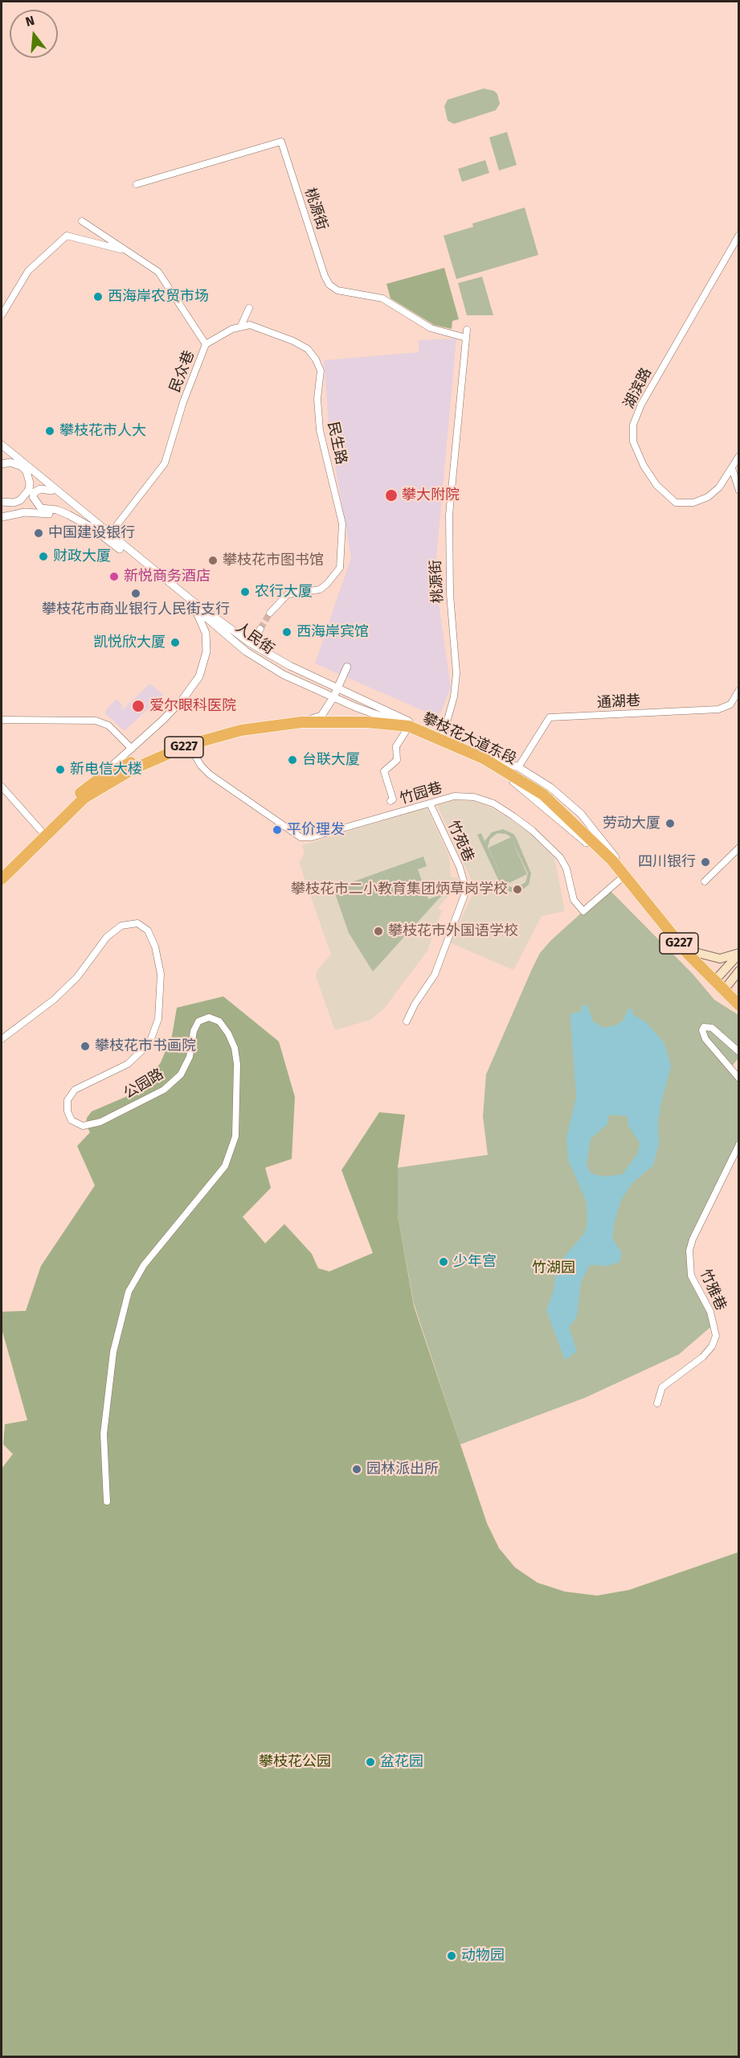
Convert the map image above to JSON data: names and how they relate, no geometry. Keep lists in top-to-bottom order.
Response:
{
  "streets": {
    "highway": ["攀枝花大道东段", "G227"],
    "street": [
      "桃源街",
      "民众巷",
      "湖滨路",
      "民生路",
      "人民街",
      "通湖巷",
      "竹园巷",
      "竹苑巷",
      "公园路",
      "竹雅巷"
    ]
  },
  "crossings": [
    ["桃源街", "攀枝花大道东段"],
    ["民众巷", "人民街"],
    ["人民街", "攀枝花大道东段"],
    ["人民街", "G227"],
    ["通湖巷", "G227"],
    ["攀枝花大道东段", "G227"],
    ["攀枝花大道东段", "竹园巷"],
    ["G227", "竹园巷"],
    ["竹园巷", "竹苑巷"]
  ],
  "parks": ["竹湖园", "攀枝花公园"],
  "places": [
    "西海岸农贸市场",
    "攀枝花市人大",
    "攀大附院",
    "中国建设银行",
    "财政大厦",
    "攀枝花市图书馆",
    "新悦商务酒店",
    "农行大厦",
    "攀枝花市商业银行人民街支行",
    "西海岸宾馆",
    "凯悦欣大厦",
    "爱尔眼科医院",
    "台联大厦",
    "新电信大楼",
    "劳动大厦",
    "平价理发",
    "四川银行",
    "攀枝花市二小教育集团炳草岗学校",
    "攀枝花市外国语学校",
    "攀枝花市书画院",
    "少年宫",
    "园林派出所",
    "盆花园",
    "动物园"
  ],
  "north": "top"
}
